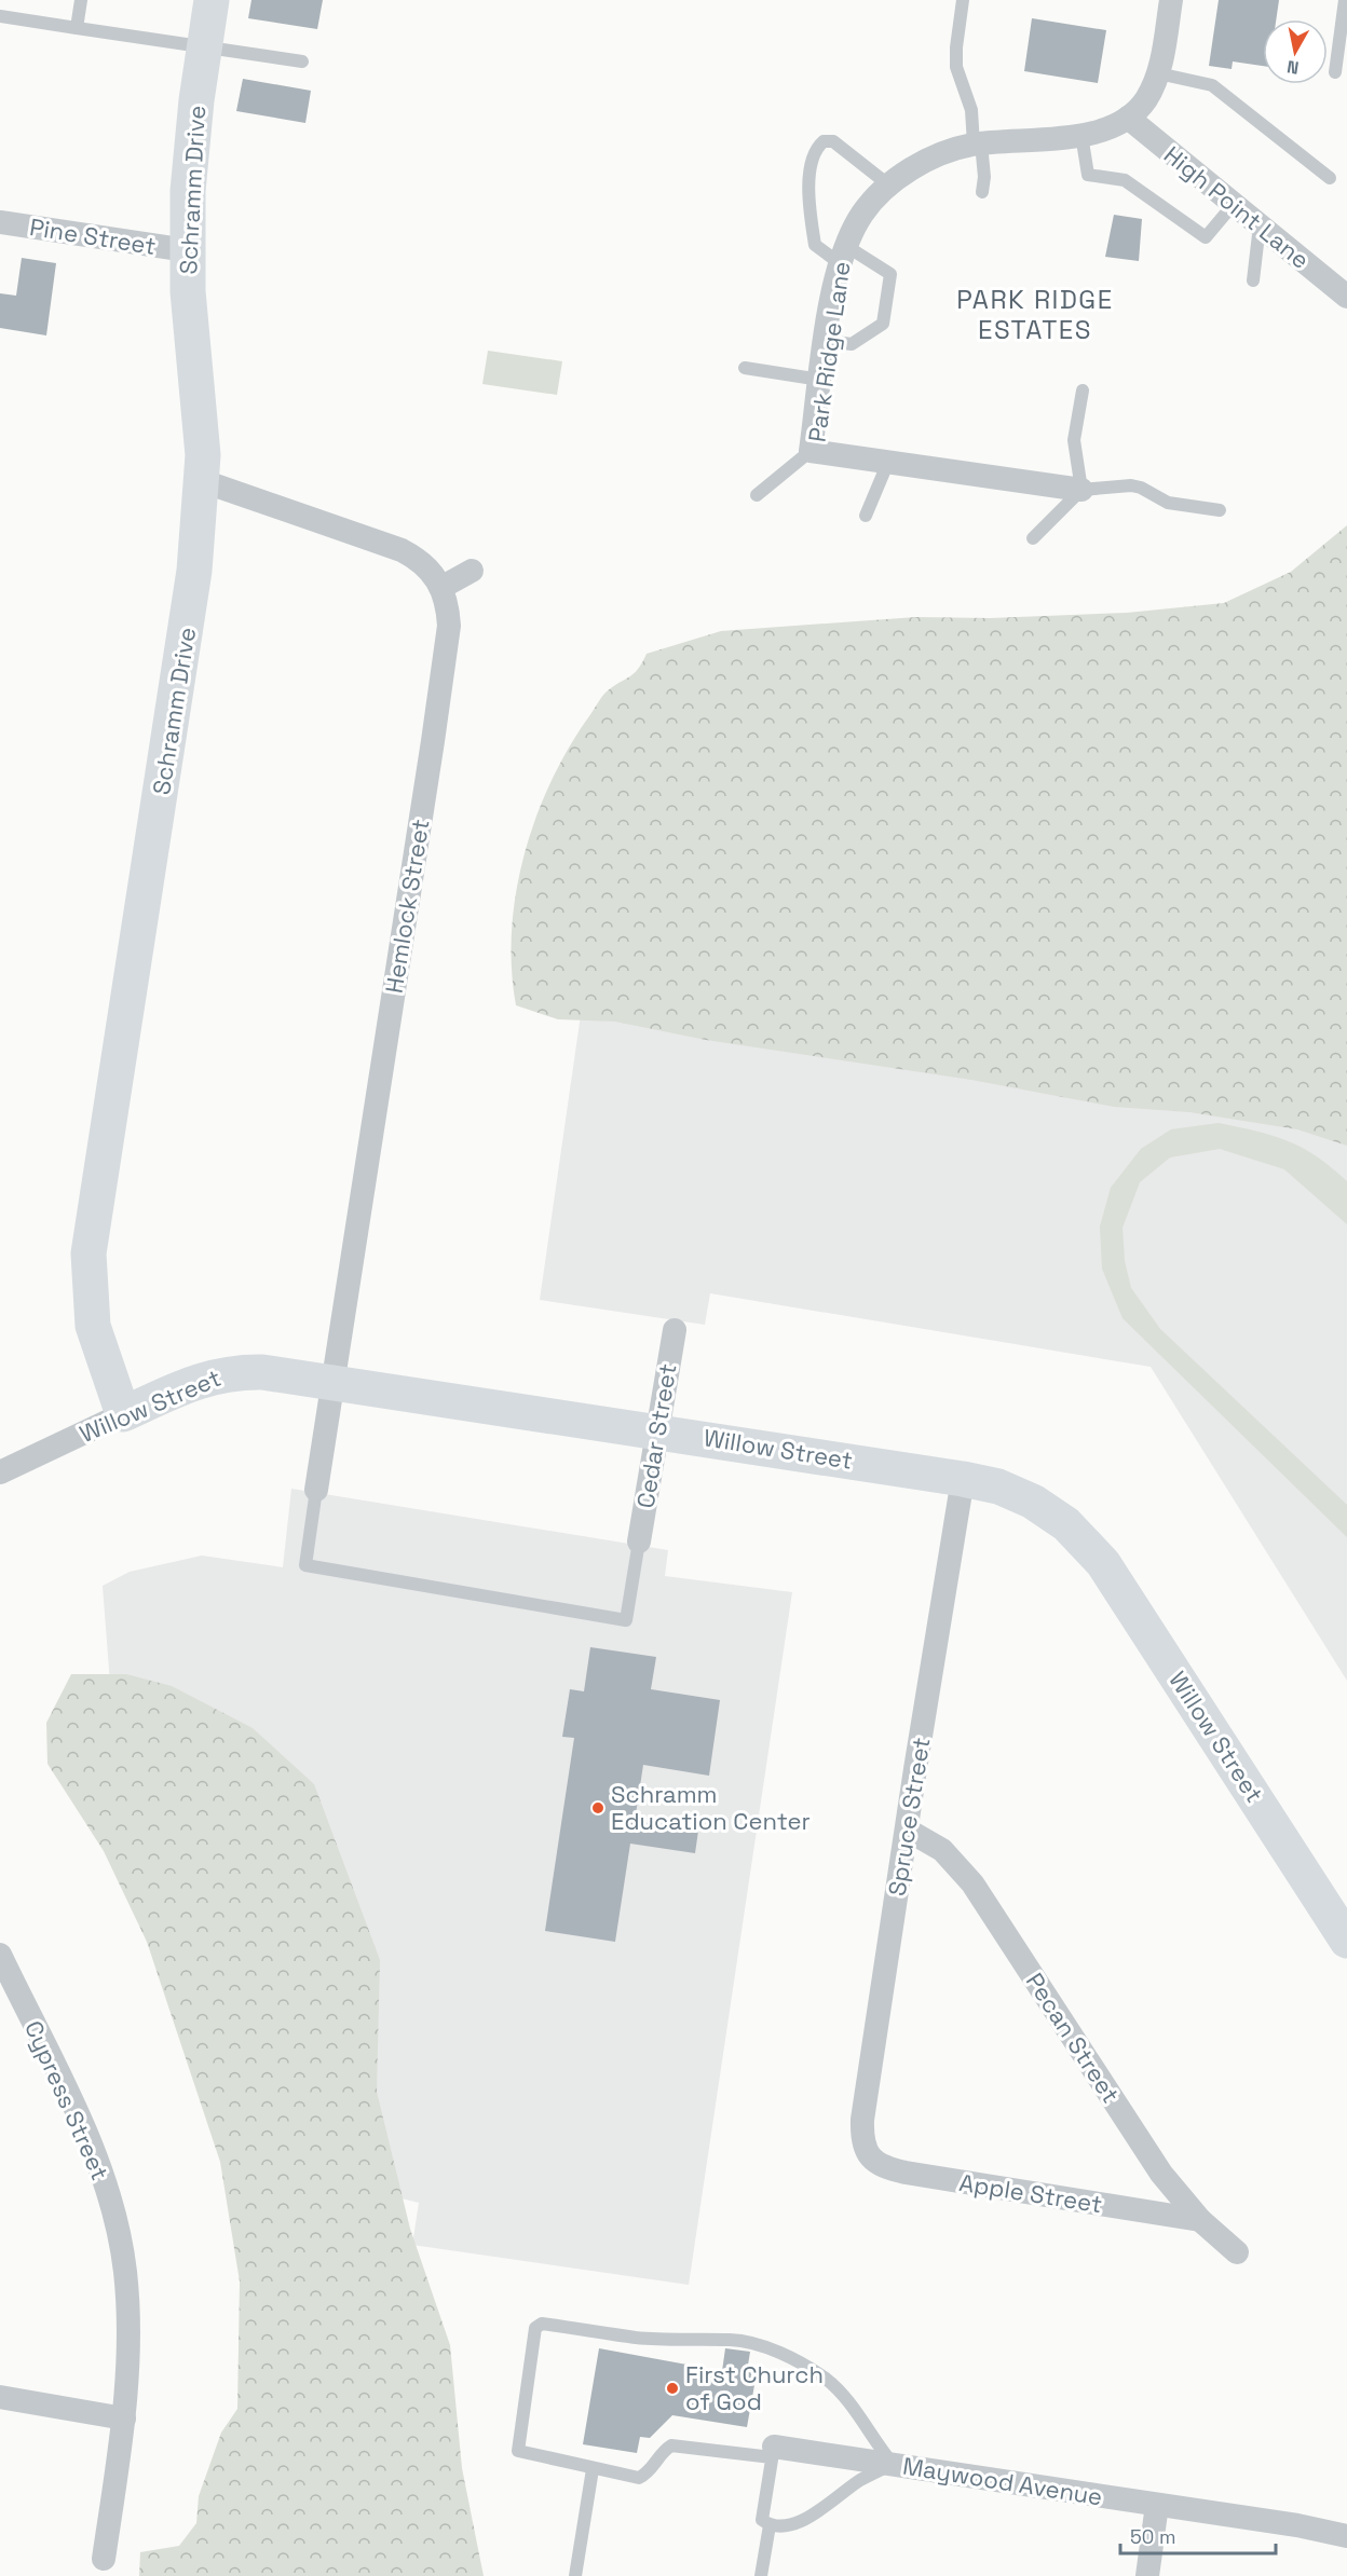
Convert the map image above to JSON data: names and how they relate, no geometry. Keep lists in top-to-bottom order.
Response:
{
  "streets": {
    "street": [
      "Schramm Drive",
      "High Point Lane",
      "Pine Street",
      "Park Ridge Lane",
      "Hemlock Street",
      "Willow Street",
      "Cedar Street",
      "Spruce Street",
      "Pecan Street",
      "Cypress Street",
      "Apple Street",
      "Maywood Avenue"
    ]
  },
  "crossings": [
    ["Schramm Drive", "Pine Street"],
    ["Schramm Drive", "Willow Street"],
    ["High Point Lane", "Park Ridge Lane"],
    ["Hemlock Street", "Willow Street"],
    ["Willow Street", "Cedar Street"],
    ["Willow Street", "Spruce Street"],
    ["Spruce Street", "Pecan Street"],
    ["Spruce Street", "Apple Street"],
    ["Pecan Street", "Apple Street"]
  ],
  "districts": ["PARK RIDGE ESTATES"],
  "places": ["Schramm Education Center", "First Church of God"],
  "scale_bar": "50 m",
  "north": "bottom"
}
